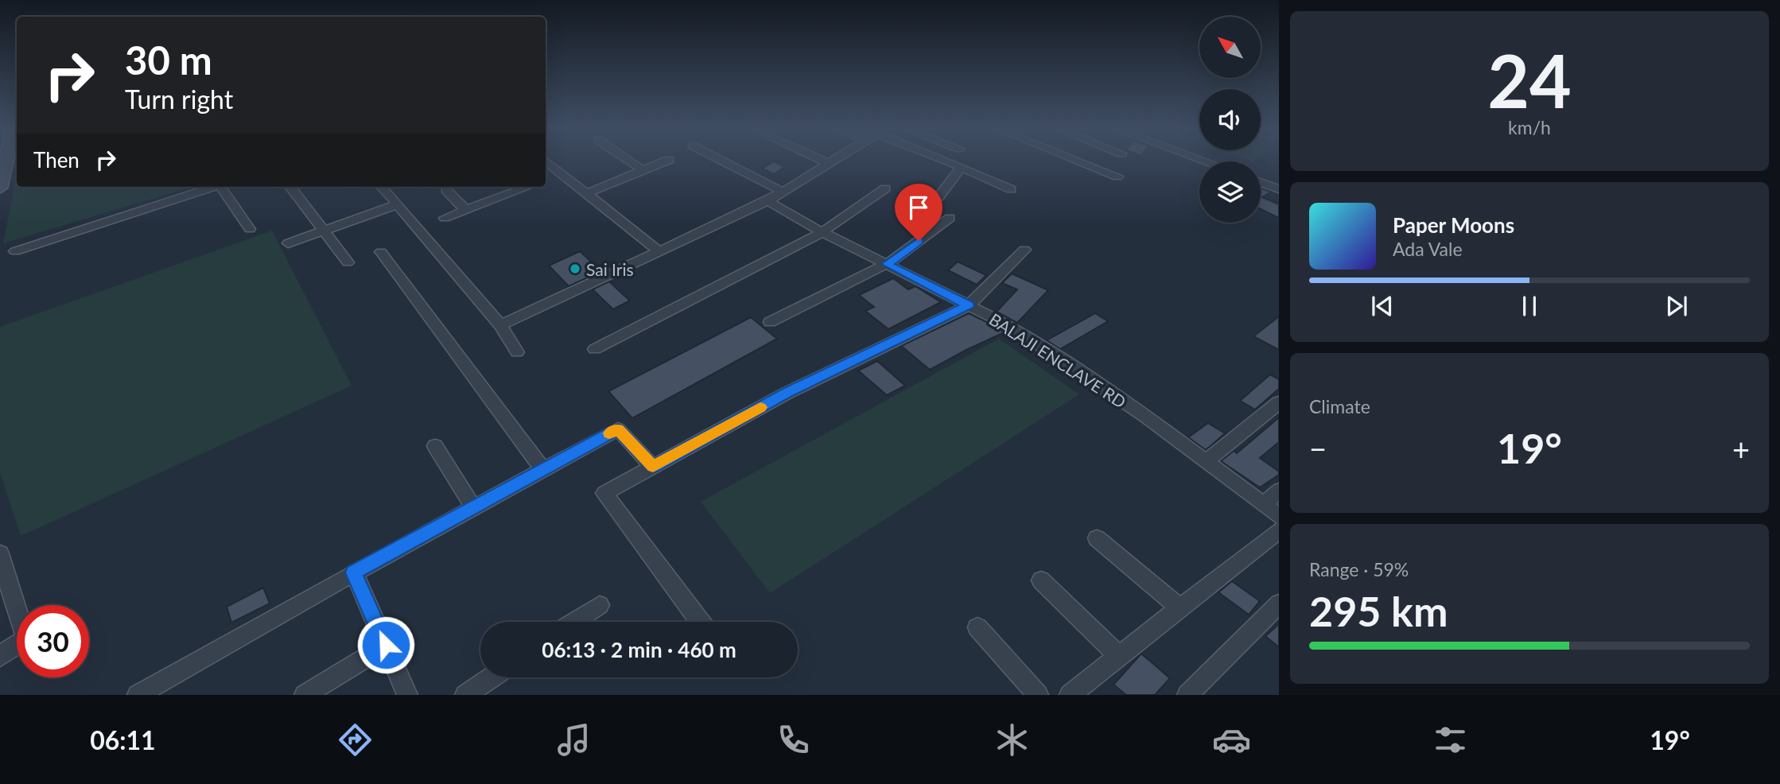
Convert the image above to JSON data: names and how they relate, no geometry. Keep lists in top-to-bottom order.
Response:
{
  "streets": {
    "street": ["BALAJI ENCLAVE RD"]
  },
  "places": ["Sai Iris"],
  "north": "top left",
  "page": {
    "tile": [
      ["24", "km/h"],
      "Climate",
      ["Range · 59%", "295 km"]
    ],
    "turn": ["30 m", "Turn right"],
    "then": "Then",
    "song": ["Paper Moons", "Ada Vale"],
    "heat": ["−", "19°", "+"],
    "limit": "30",
    "trip": "06:13 · 2 min · 460 m",
    "tabs": ["06:11", "19°"]
  }
}
